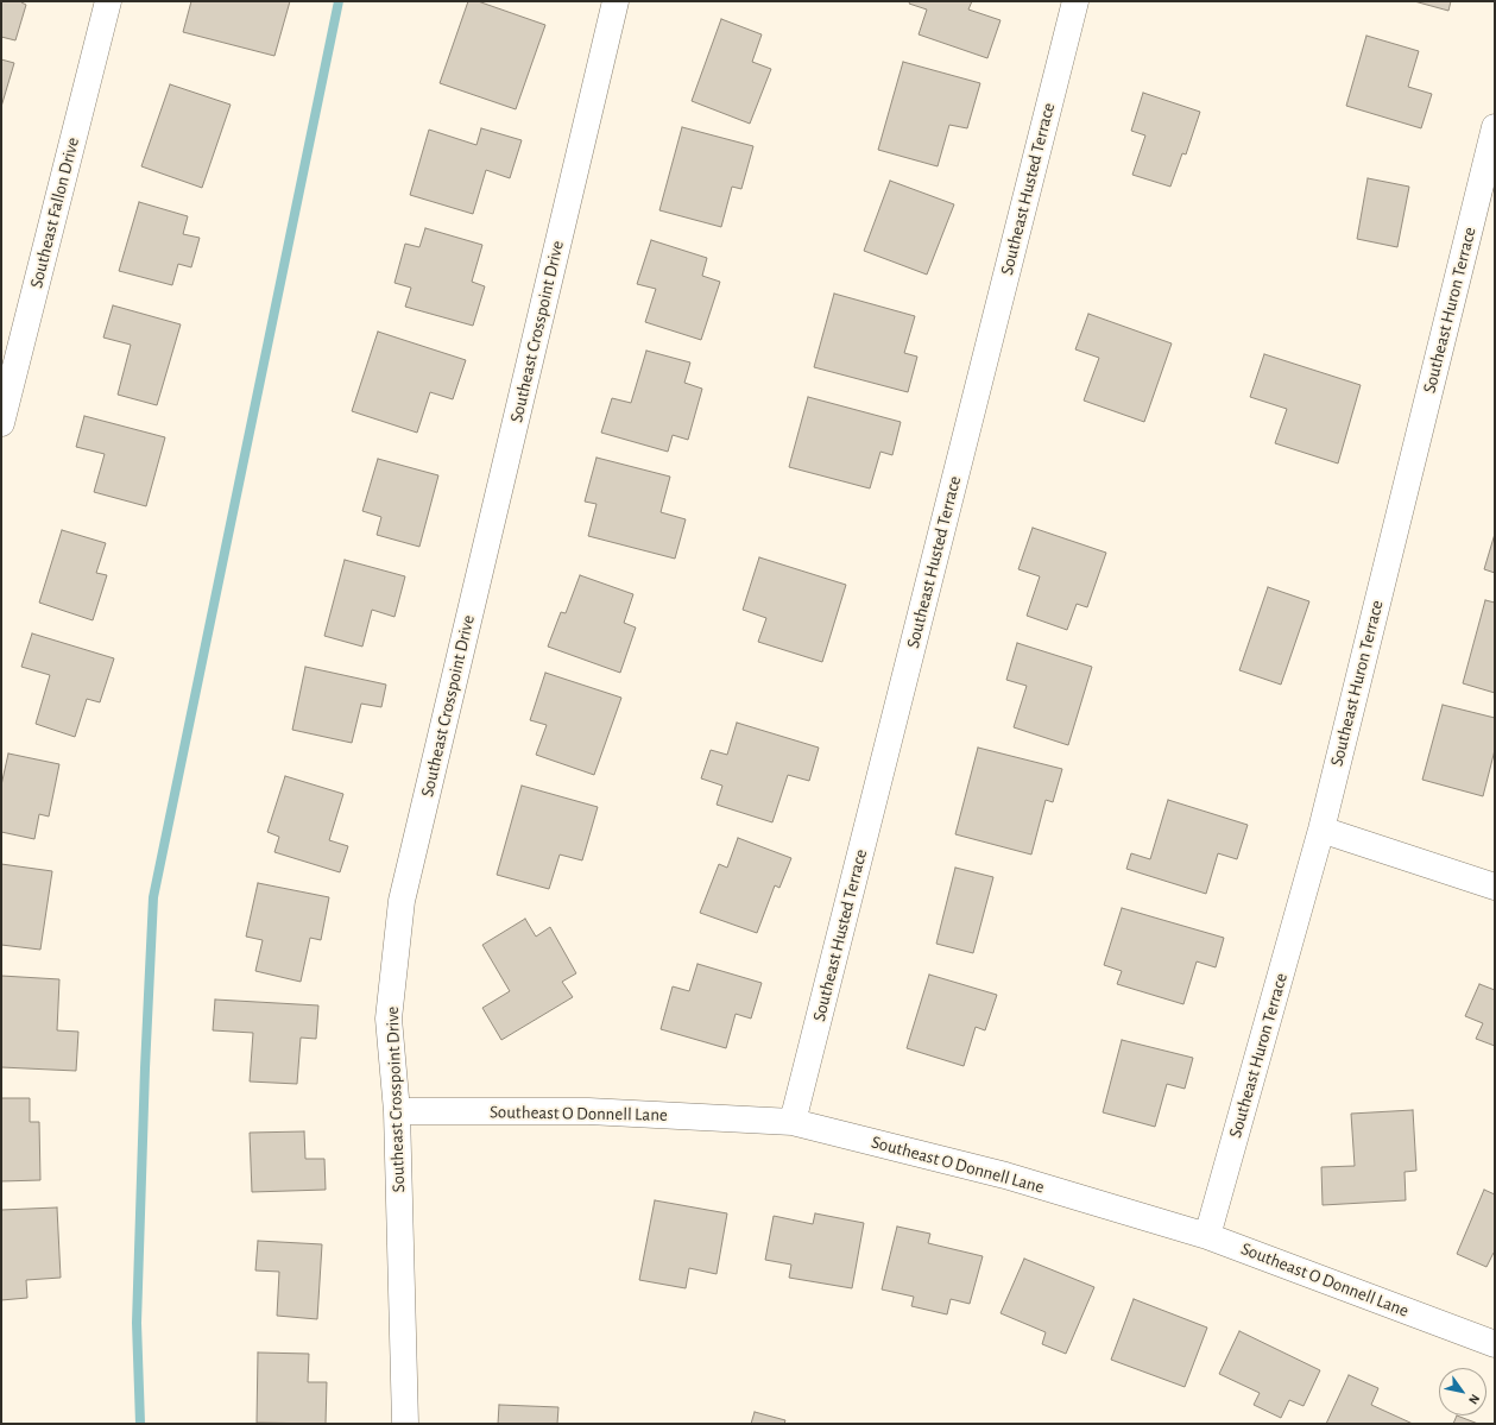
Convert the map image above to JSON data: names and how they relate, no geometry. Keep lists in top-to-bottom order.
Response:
{
  "streets": {
    "street": [
      "Southeast Husted Terrace",
      "Southeast Fallon Drive",
      "Southeast Huron Terrace",
      "Southeast Crosspoint Drive",
      "Southeast O Donnell Lane"
    ]
  },
  "crossings": [
    ["Southeast Husted Terrace", "Southeast O Donnell Lane"],
    ["Southeast Huron Terrace", "Southeast O Donnell Lane"],
    ["Southeast Crosspoint Drive", "Southeast O Donnell Lane"]
  ],
  "north": "bottom right"
}
